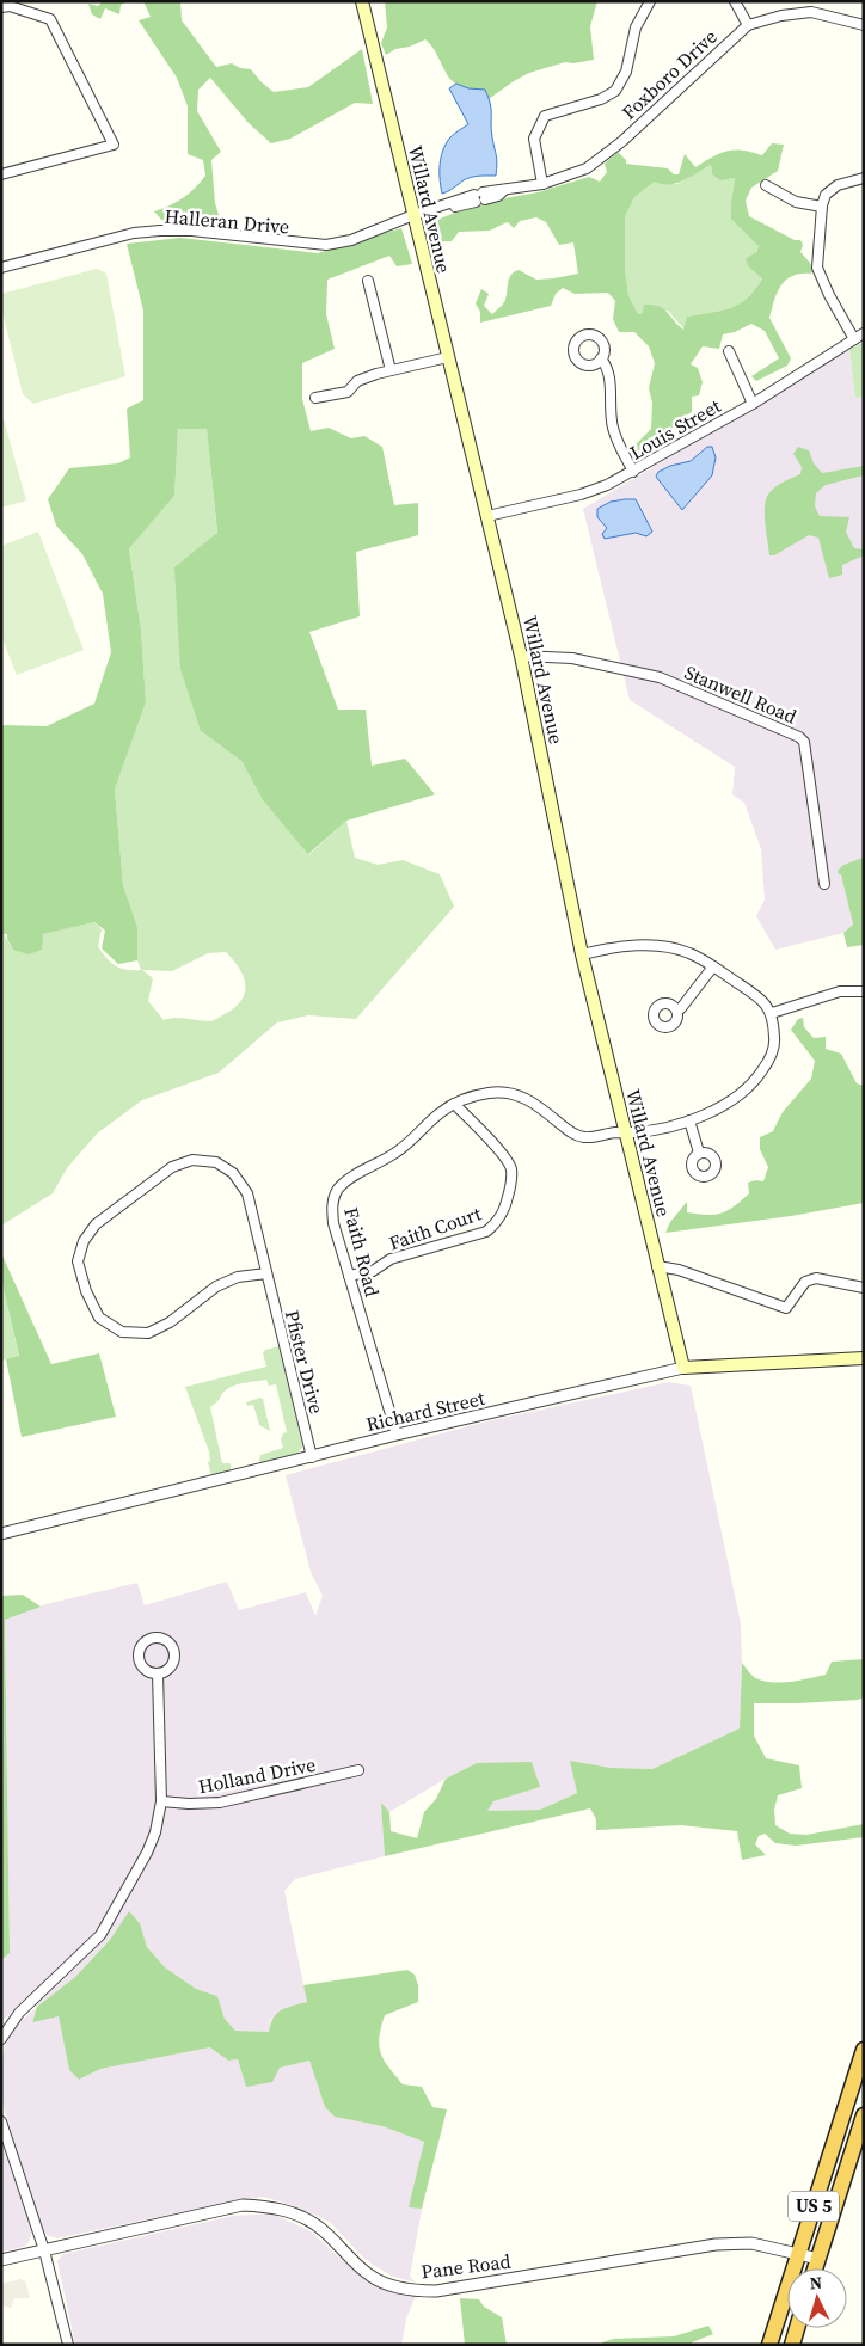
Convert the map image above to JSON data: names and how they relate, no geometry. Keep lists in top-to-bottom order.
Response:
{
  "streets": {
    "highway": ["US 5"],
    "main road": ["Willard Avenue", "Richard Street"],
    "street": [
      "Foxboro Drive",
      "Halleran Drive",
      "Louis Street",
      "Stanwell Road",
      "Faith Court",
      "Faith Road",
      "Pfister Drive",
      "Holland Drive",
      "Pane Road"
    ]
  },
  "crossings": [
    ["Foxboro Drive", "Willard Avenue"],
    ["Foxboro Drive", "Halleran Drive"],
    ["Willard Avenue", "Halleran Drive"],
    ["Willard Avenue", "Louis Street"],
    ["Willard Avenue", "Stanwell Road"],
    ["Willard Avenue", "Faith Road"],
    ["Willard Avenue", "Richard Street"],
    ["Faith Court", "Faith Road"],
    ["Faith Road", "Richard Street"],
    ["Pfister Drive", "Richard Street"],
    ["US 5", "Pane Road"]
  ],
  "north": "top"
}
